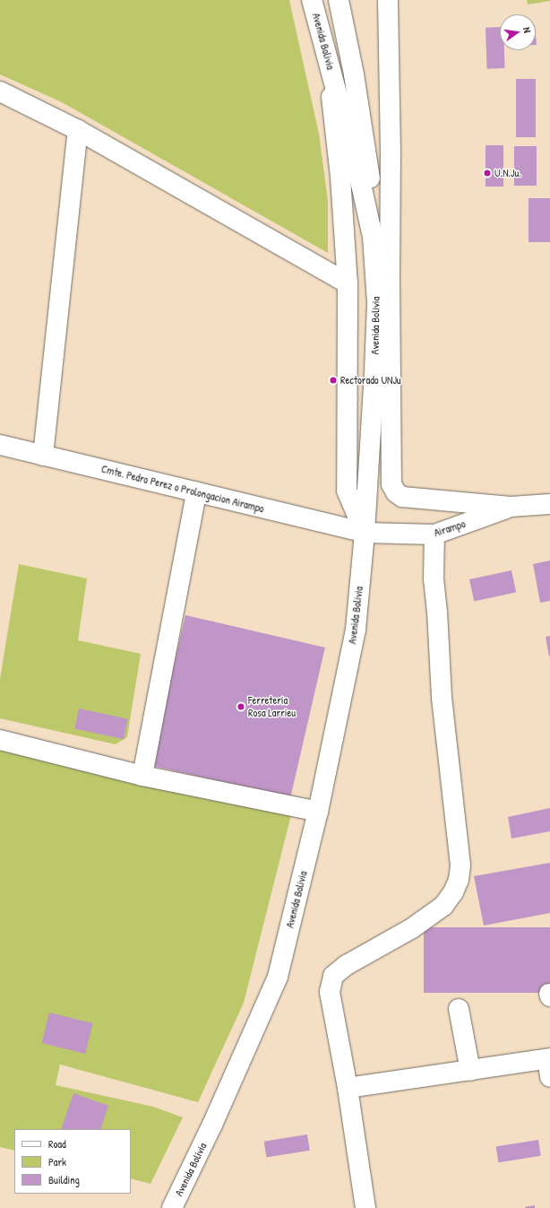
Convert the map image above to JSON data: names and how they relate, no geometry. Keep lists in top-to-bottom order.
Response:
{
  "streets": {
    "main road": ["Avenida Bolivia", "Cmte. Pedro Perez o Prolongacion Airampo", "Airampo"]
  },
  "crossings": [
    ["Avenida Bolivia", "Cmte. Pedro Perez o Prolongacion Airampo"],
    ["Avenida Bolivia", "Airampo"],
    ["Cmte. Pedro Perez o Prolongacion Airampo", "Airampo"]
  ],
  "places": ["U.N.Ju.", "Rectorado UNJu", "Ferretería Rosa Larrieu"],
  "legend": ["Road", "Park", "Building"],
  "north": "right"
}
